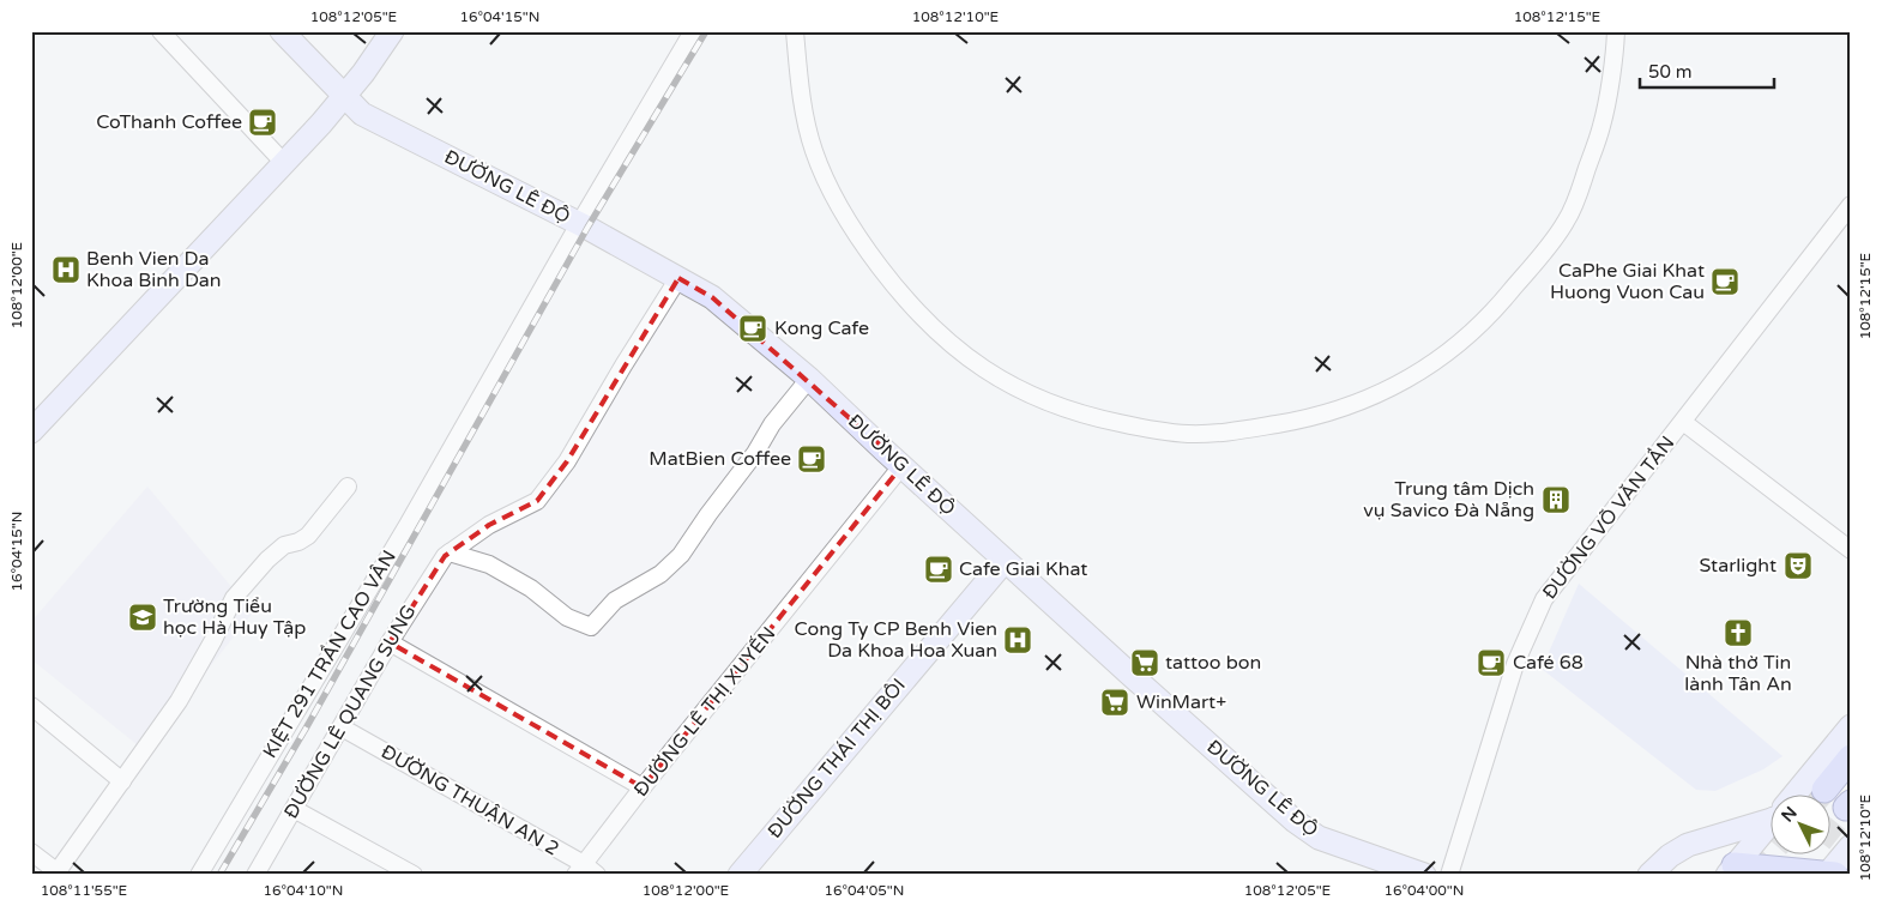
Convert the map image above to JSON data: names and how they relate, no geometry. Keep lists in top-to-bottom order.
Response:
{
  "streets": {
    "street": [
      "ĐƯỜNG LÊ ĐỘ",
      "ĐƯỜNG VÕ VĂN TẦN",
      "KIỆT 291 TRẦN CAO VÂN",
      "ĐƯỜNG LÊ QUANG SUNG",
      "ĐƯỜNG LÊ THỊ XUYẾN",
      "ĐƯỜNG THÁI THỊ BÔI",
      "ĐƯỜNG THUẬN AN 2"
    ]
  },
  "crossings": [
    ["ĐƯỜNG LÊ ĐỘ", "KIỆT 291 TRẦN CAO VÂN"],
    ["ĐƯỜNG LÊ ĐỘ", "ĐƯỜNG LÊ QUANG SUNG"],
    ["ĐƯỜNG LÊ ĐỘ", "ĐƯỜNG LÊ THỊ XUYẾN"],
    ["ĐƯỜNG LÊ ĐỘ", "ĐƯỜNG THÁI THỊ BÔI"],
    ["ĐƯỜNG LÊ QUANG SUNG", "ĐƯỜNG THUẬN AN 2"],
    ["ĐƯỜNG LÊ THỊ XUYẾN", "ĐƯỜNG THUẬN AN 2"]
  ],
  "places": {
    "cafe": [
      "CoThanh Coffee",
      "CaPhe Giai Khat Huong Vuon Cau",
      "Kong Cafe",
      "MatBien Coffee",
      "Cafe Giai Khat",
      "Café 68"
    ],
    "hospital": ["Benh Vien Da Khoa Binh Dan", "Cong Ty CP Benh Vien Da Khoa Hoa Xuan"],
    "building": ["Trung tâm Dịch vụ Savico Đà Nẵng"],
    "theatre": ["Starlight"],
    "school or university": ["Trường Tiểu học Hà Huy Tập"],
    "church": ["Nhà thờ Tin lành Tân An"],
    "supermarket": ["tattoo bon", "WinMart+"]
  },
  "scale_bar": "50 m",
  "north": "top left",
  "coordinates": [
    "108°12'05\"E",
    "16°04'15\"N",
    "108°12'10\"E",
    "108°12'15\"E",
    "108°12'00\"E",
    "108°11'55\"E",
    "16°04'10\"N",
    "16°04'05\"N",
    "16°04'00\"N"
  ]
}
